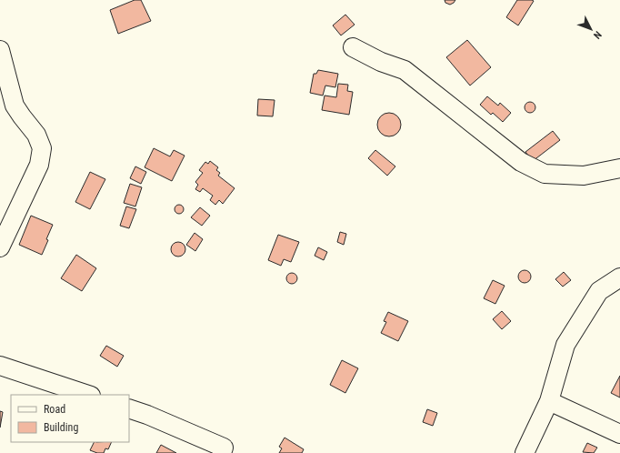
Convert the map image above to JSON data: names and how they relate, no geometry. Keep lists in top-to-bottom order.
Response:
{
  "legend": ["Road", "Building"],
  "north": "bottom right"
}
